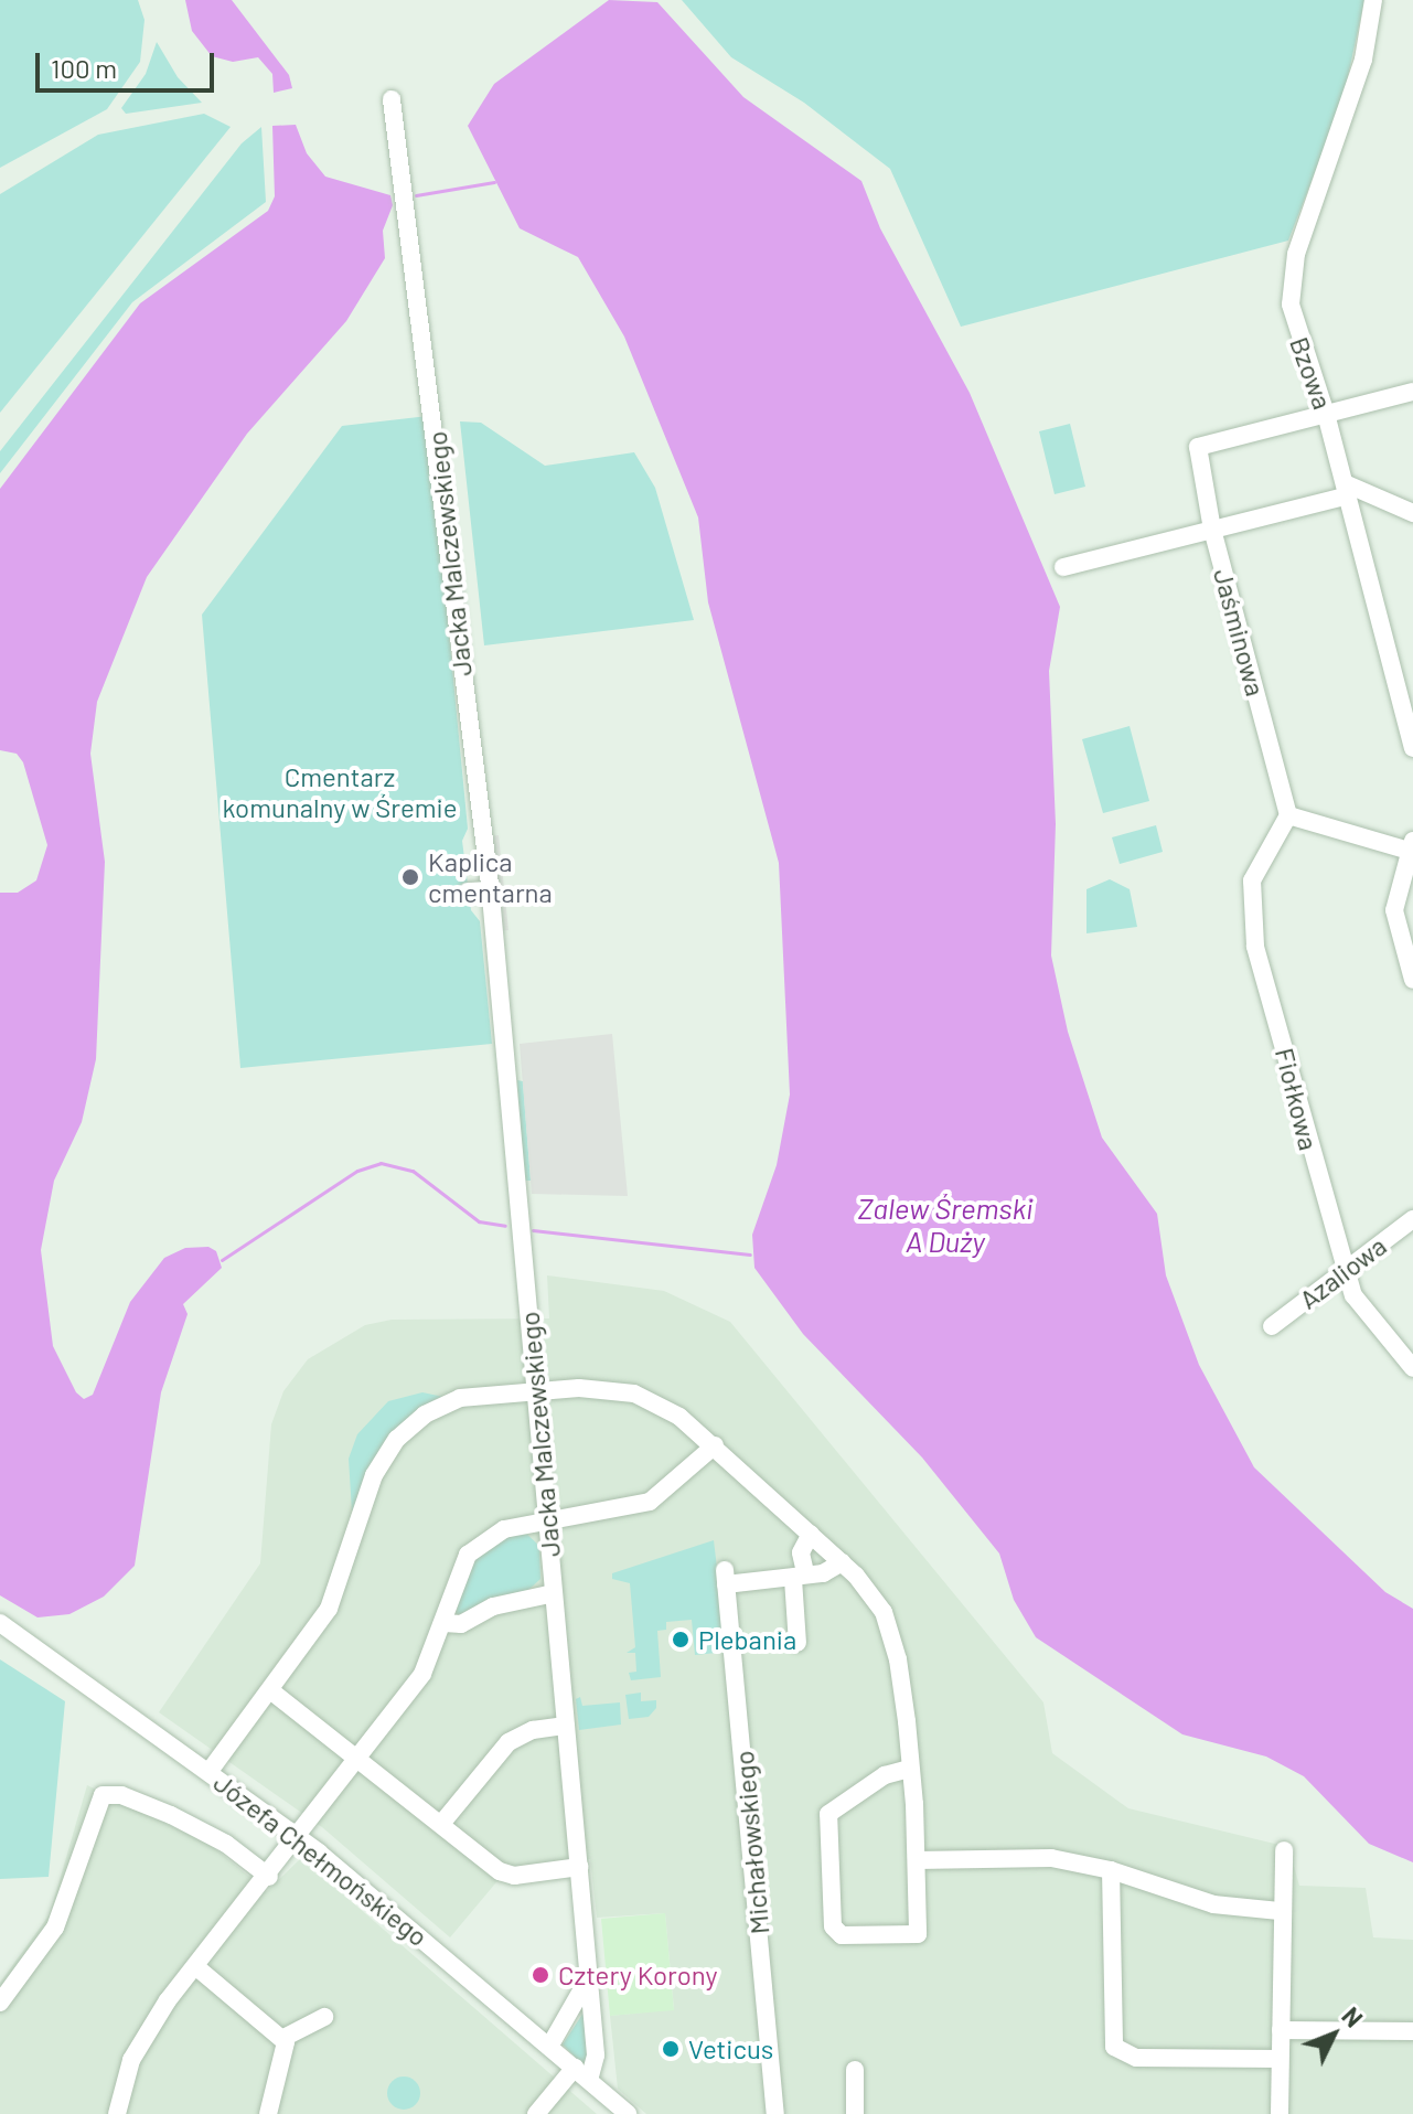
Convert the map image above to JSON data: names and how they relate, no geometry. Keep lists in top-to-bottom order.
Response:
{
  "streets": {
    "street": [
      "Bzowa",
      "Jacka Malczewskiego",
      "Jaśminowa",
      "Fiołkowa",
      "Azaliowa",
      "Michałowskiego",
      "Józefa Chełmońskiego"
    ]
  },
  "crossings": [
    ["Bzowa", "Jaśminowa"],
    ["Jacka Malczewskiego", "Józefa Chełmońskiego"],
    ["Jaśminowa", "Fiołkowa"],
    ["Fiołkowa", "Azaliowa"]
  ],
  "water": ["Zalew Śremski A Duży"],
  "parks": ["Cmentarz komunalny w Śremie"],
  "places": [
    "Kaplica cmentarna",
    "Plebania",
    "Cztery Korony",
    "Veticus"
  ],
  "scale_bar": "100 m",
  "north": "top right"
}
